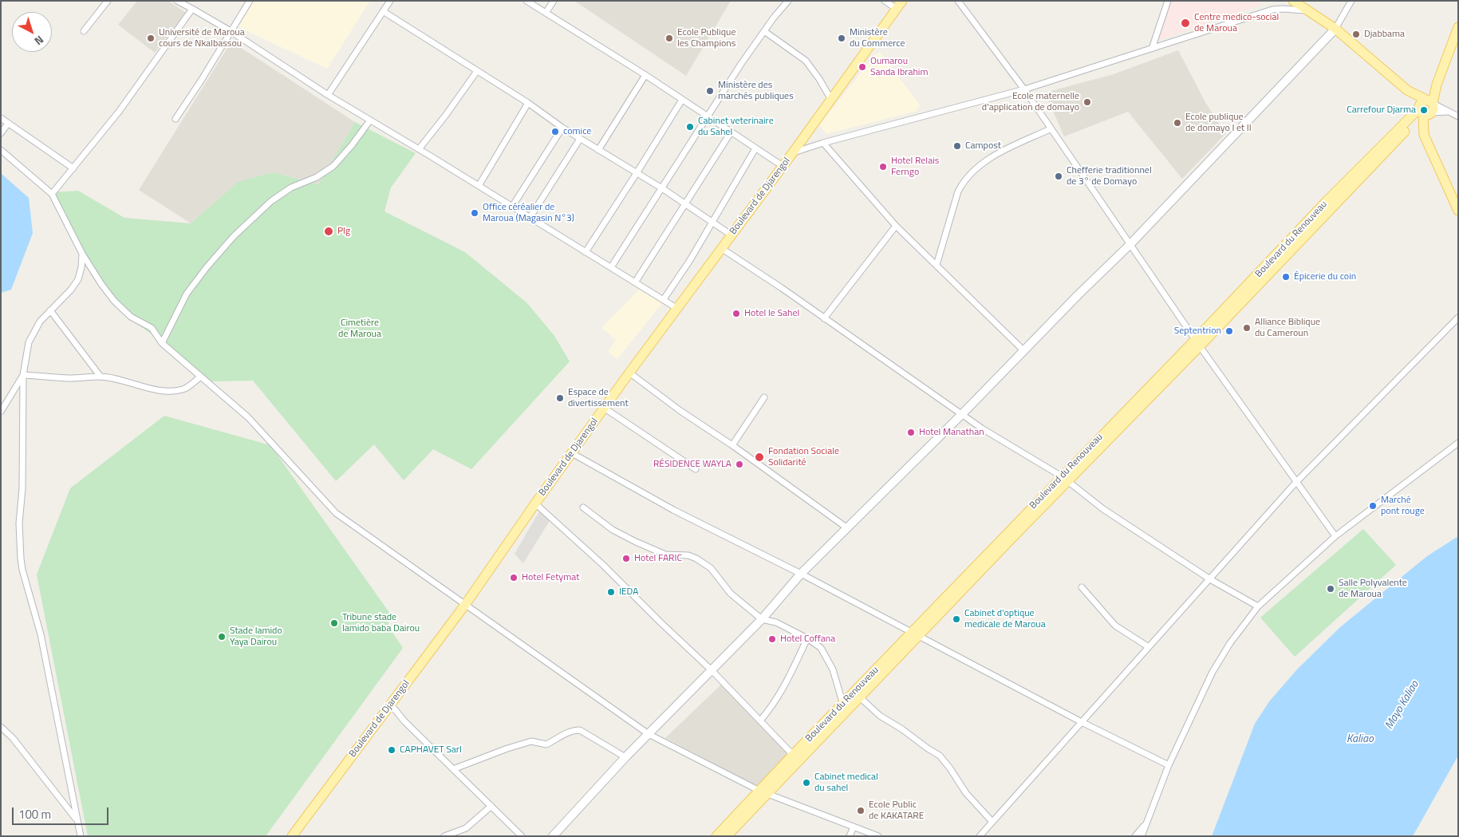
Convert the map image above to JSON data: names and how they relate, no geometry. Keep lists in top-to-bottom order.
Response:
{
  "streets": {
    "main road": ["Boulevard de Djarengol", "Boulevard du Renouveau"]
  },
  "water": ["Mayo Kaliao", "Kaliao"],
  "parks": ["Cimetière de Maroua"],
  "places": [
    "Centre medico-social de Maroua",
    "Djabbama",
    "Université de Maroua cours de Nkalbassou",
    "Ecole Publique les Champions",
    "Ministère du Commerce",
    "Oumarou Sanda Ibrahim",
    "Ministère des marchés publiques",
    "Ecole maternelle d'application de domayo",
    "Carrefour Djarma",
    "Ecole publique de domayo I et II",
    "Cabinet veterinaire du Sahel",
    "comice",
    "Campost",
    "Hotel Relais Ferngo",
    "Chefferie traditionnel de 3° de Domayo",
    "Office céréalier de Maroua (Magasin N°3)",
    "Plg",
    "Épicerie du coin",
    "Hotel le Sahel",
    "Alliance Biblique du Cameroun",
    "Septentrion",
    "Espace de divertissement",
    "Hotel Manathan",
    "Fondation Sociale Solidarité",
    "RÉSIDENCE WAYLA",
    "Marché pont rouge",
    "Hotel FARIC",
    "Hotel Fetymat",
    "Salle Polyvalente de Maroua",
    "IEDA",
    "Cabinet d'optique medicale de Maroua",
    "Tribune stade lamido baba Dairou",
    "Stade lamido Yaya Dairou",
    "Hotel Coffana",
    "CAPHAVET Sarl",
    "Cabinet medical du sahel",
    "Ecole Public de KAKATARE"
  ],
  "scale_bar": "100 m",
  "north": "bottom right"
}
